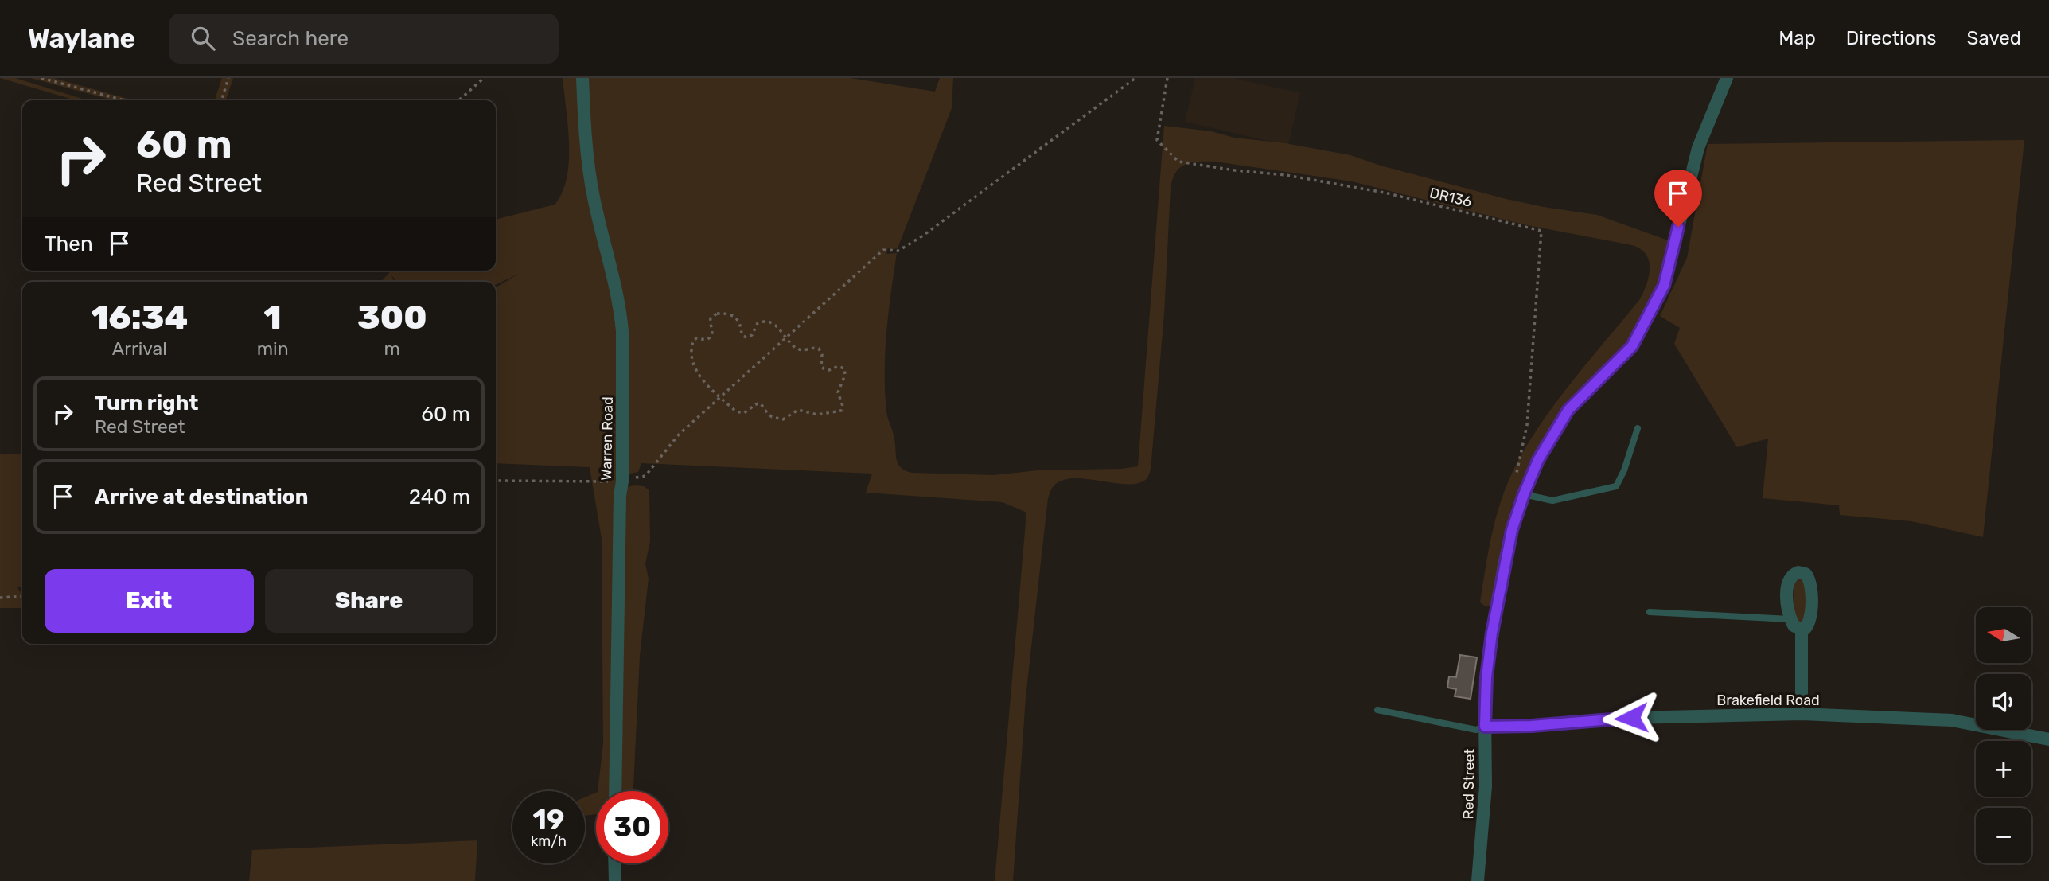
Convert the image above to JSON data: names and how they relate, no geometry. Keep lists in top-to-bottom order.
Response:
{
  "streets": {
    "street": ["Warren Road", "Brakefield Road", "Red Street"],
    "path": ["DR136"]
  },
  "crossings": [
    ["DR136", "Red Street"],
    ["Brakefield Road", "Red Street"]
  ],
  "north": "left",
  "page": {
    "header": "Waylane",
    "search": "Search here",
    "nav": ["Map", "Directions", "Saved"],
    "turn": ["60 m", "Red Street"],
    "then": "Then",
    "eta": [
      "16:34",
      "Arrival",
      "1",
      "min",
      "300",
      "m"
    ],
    "list": [
      {
        "name": "Turn right",
        "note": "Red Street",
        "value": "60 m"
      },
      {
        "name": "Arrive at destination",
        "value": "240 m"
      }
    ],
    "buttons": ["Exit", "Share"],
    "map_buttons": ["+", "−"],
    "speed": "19 km/h",
    "limit": "30"
  }
}
